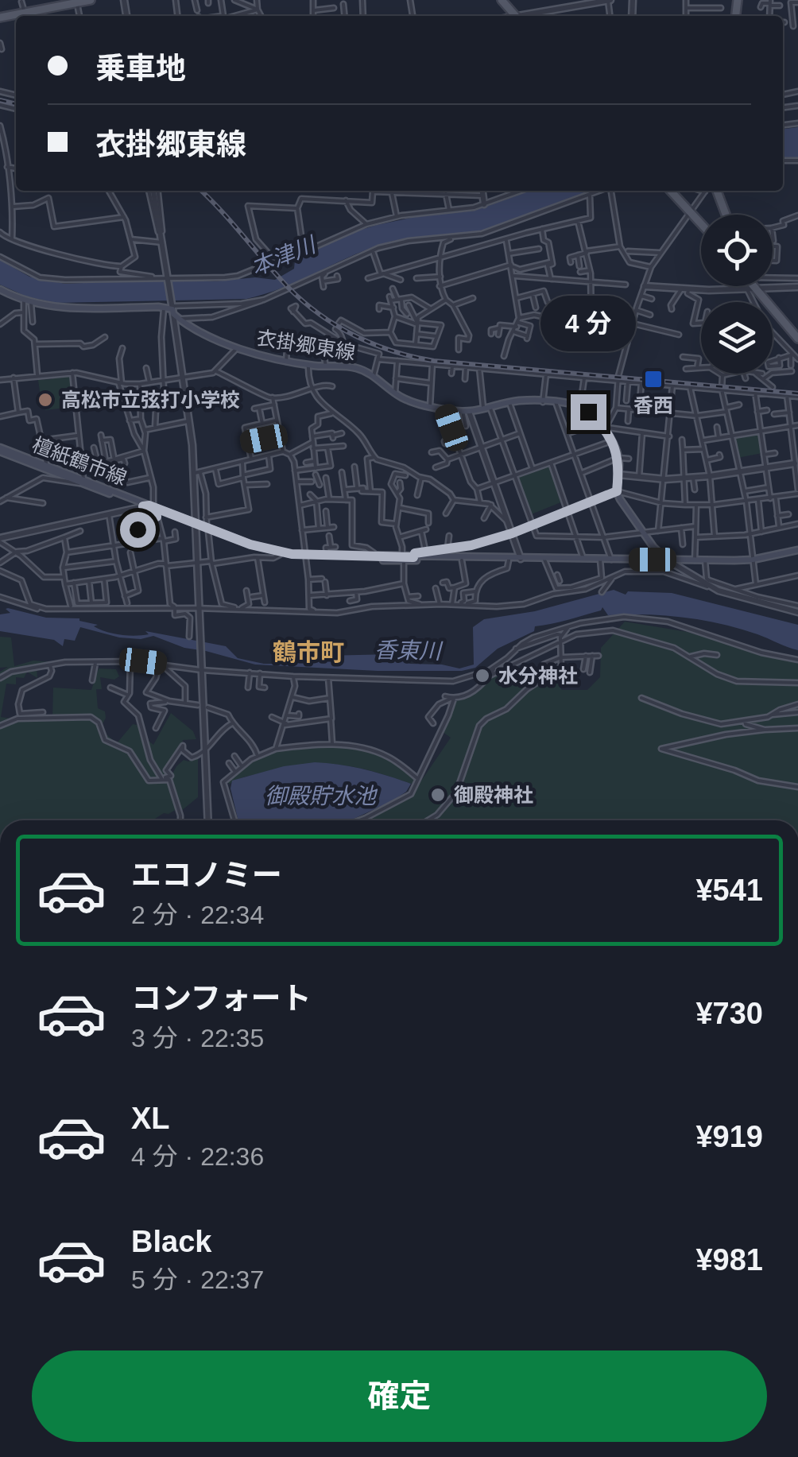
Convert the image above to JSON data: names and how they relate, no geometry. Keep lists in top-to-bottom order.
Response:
{
  "streets": {
    "main road": ["衣掛郷東線", "檀紙鶴市線"]
  },
  "districts": ["鶴市町"],
  "water": ["本津川", "香東川", "御殿貯水池"],
  "places": {
    "transit": ["香西"],
    "other": ["高松市立弦打小学校", "水分神社", "御殿神社"]
  },
  "page": {
    "banner": ["乗車地", "衣掛郷東線"],
    "bubble": "4 分",
    "list": [
      {
        "name": "エコノミー",
        "note": "2 分 · 22:34",
        "value": "¥541"
      },
      {
        "name": "コンフォート",
        "note": "3 分 · 22:35",
        "value": "¥730"
      },
      {
        "name": "XL",
        "note": "4 分 · 22:36",
        "value": "¥919"
      },
      {
        "name": "Black",
        "note": "5 分 · 22:37",
        "value": "¥981"
      }
    ],
    "buttons": "確定"
  }
}
